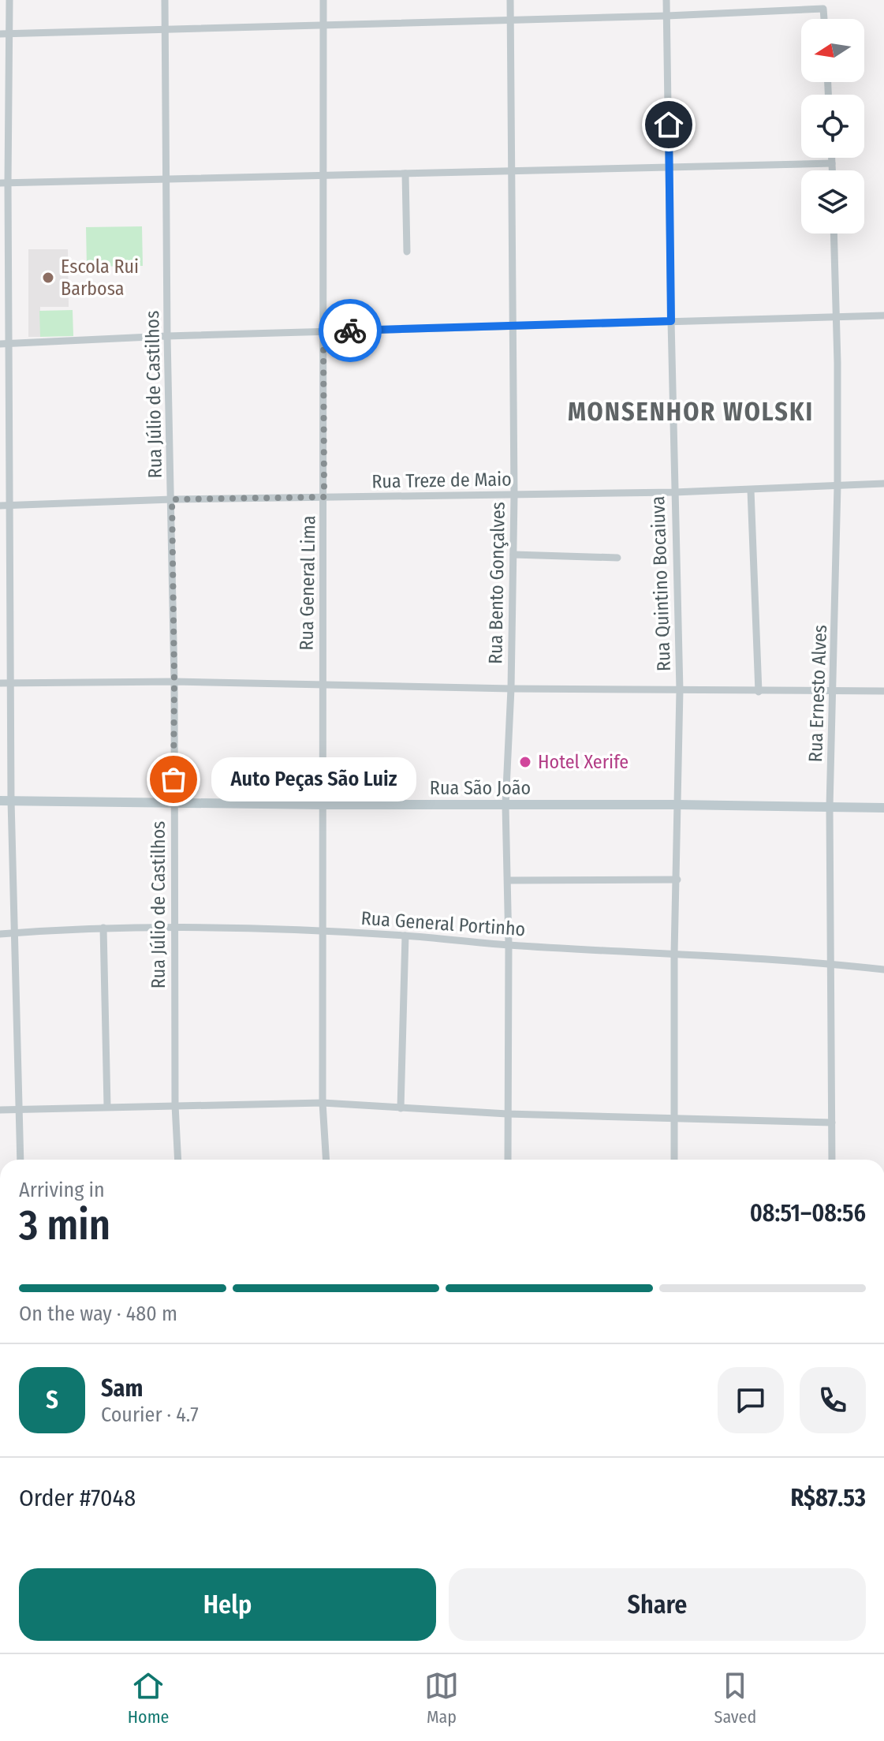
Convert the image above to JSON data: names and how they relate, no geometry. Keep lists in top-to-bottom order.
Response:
{
  "streets": {
    "main road": ["Rua São João"],
    "street": [
      "Rua Júlio de Castilhos",
      "Rua Treze de Maio",
      "Rua General Lima",
      "Rua Bento Gonçalves",
      "Rua Quintino Bocaiuva",
      "Rua Ernesto Alves",
      "Rua General Portinho"
    ]
  },
  "crossings": [
    ["Rua Júlio de Castilhos", "Rua Treze de Maio"],
    ["Rua Júlio de Castilhos", "Rua São João"],
    ["Rua Júlio de Castilhos", "Rua General Portinho"],
    ["Rua Treze de Maio", "Rua General Lima"],
    ["Rua Treze de Maio", "Rua Bento Gonçalves"],
    ["Rua Treze de Maio", "Rua Quintino Bocaiuva"],
    ["Rua Treze de Maio", "Rua Ernesto Alves"],
    ["Rua General Lima", "Rua São João"],
    ["Rua General Lima", "Rua General Portinho"],
    ["Rua Bento Gonçalves", "Rua São João"],
    ["Rua Bento Gonçalves", "Rua General Portinho"],
    ["Rua Quintino Bocaiuva", "Rua São João"],
    ["Rua Quintino Bocaiuva", "Rua General Portinho"],
    ["Rua Ernesto Alves", "Rua São João"],
    ["Rua Ernesto Alves", "Rua General Portinho"]
  ],
  "districts": ["MONSENHOR WOLSKI"],
  "places": ["Escola Rui Barbosa", "Hotel Xerife", "Auto Peças São Luiz"],
  "north": "left",
  "page": {
    "bubble": "Auto Peças São Luiz",
    "heading": ["3 min", "Arriving in", "08:51–08:56"],
    "panel": [
      "Sam",
      "Courier · 4.7",
      "Order #7048",
      "R$87.53"
    ],
    "bar": "On the way · 480 m",
    "round": "S",
    "buttons": ["Help", "Share"],
    "tabs": ["Home", "Map", "Saved"]
  }
}
